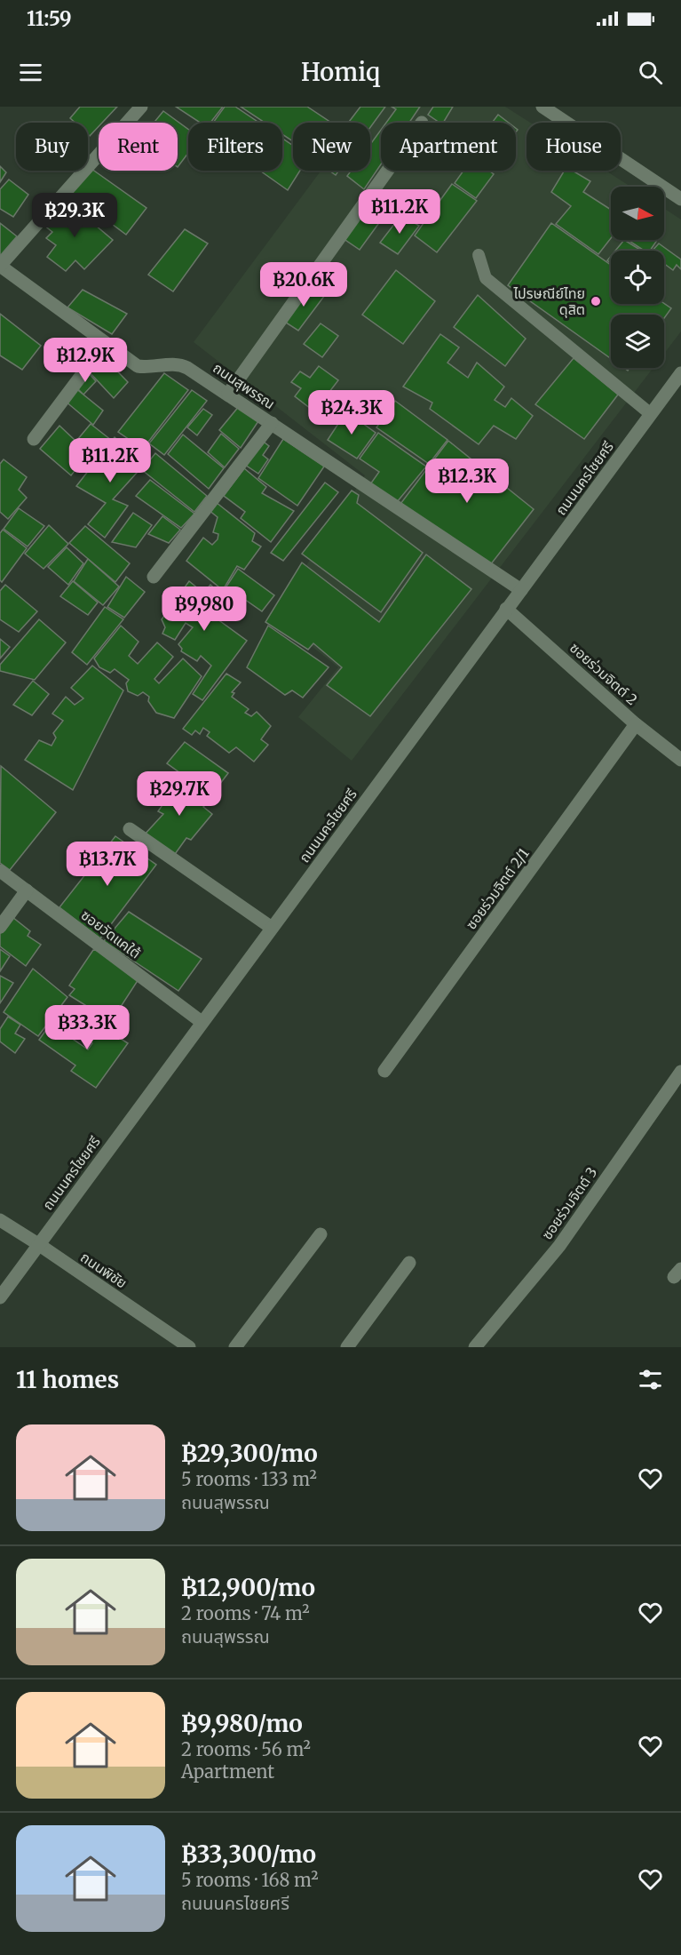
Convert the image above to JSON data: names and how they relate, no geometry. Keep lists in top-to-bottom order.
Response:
{
  "streets": {
    "street": [
      "ถนนสุพรรณ",
      "ถนนนครไชยศรี",
      "ซอยร่วมจิตต์ 2",
      "ซอยร่วมจิตต์ 2/1",
      "ซอยวัดแคใต้",
      "ซอยร่วมจิตต์ 3",
      "ถนนพิชัย"
    ]
  },
  "crossings": [
    ["ถนนสุพรรณ", "ถนนนครไชยศรี"],
    ["ถนนนครไชยศรี", "ซอยร่วมจิตต์ 2"],
    ["ถนนนครไชยศรี", "ซอยวัดแคใต้"],
    ["ถนนนครไชยศรี", "ถนนพิชัย"],
    ["ซอยร่วมจิตต์ 2", "ซอยร่วมจิตต์ 2/1"]
  ],
  "places": ["ไปรษณีย์ไทย ดุสิต"],
  "north": "right",
  "page": {
    "status": "11:59",
    "header": "Homiq",
    "chip": [
      "Buy",
      "Rent",
      "Filters",
      "New",
      "Apartment",
      "House"
    ],
    "price": [
      "฿11.2K",
      "฿29.3K",
      "฿20.6K",
      "฿12.9K",
      "฿24.3K",
      "฿11.2K",
      "฿12.3K",
      "฿9,980",
      "฿29.7K",
      "฿13.7K",
      "฿33.3K"
    ],
    "heading": "11 homes",
    "list": [
      {
        "name": "฿29,300/mo",
        "note": "5 rooms · 133 m² · ถนนสุพรรณ"
      },
      {
        "name": "฿12,900/mo",
        "note": "2 rooms · 74 m² · ถนนสุพรรณ"
      },
      {
        "name": "฿9,980/mo",
        "note": "2 rooms · 56 m² · Apartment"
      },
      {
        "name": "฿33,300/mo",
        "note": "5 rooms · 168 m² · ถนนนครไชยศรี"
      }
    ]
  }
}
